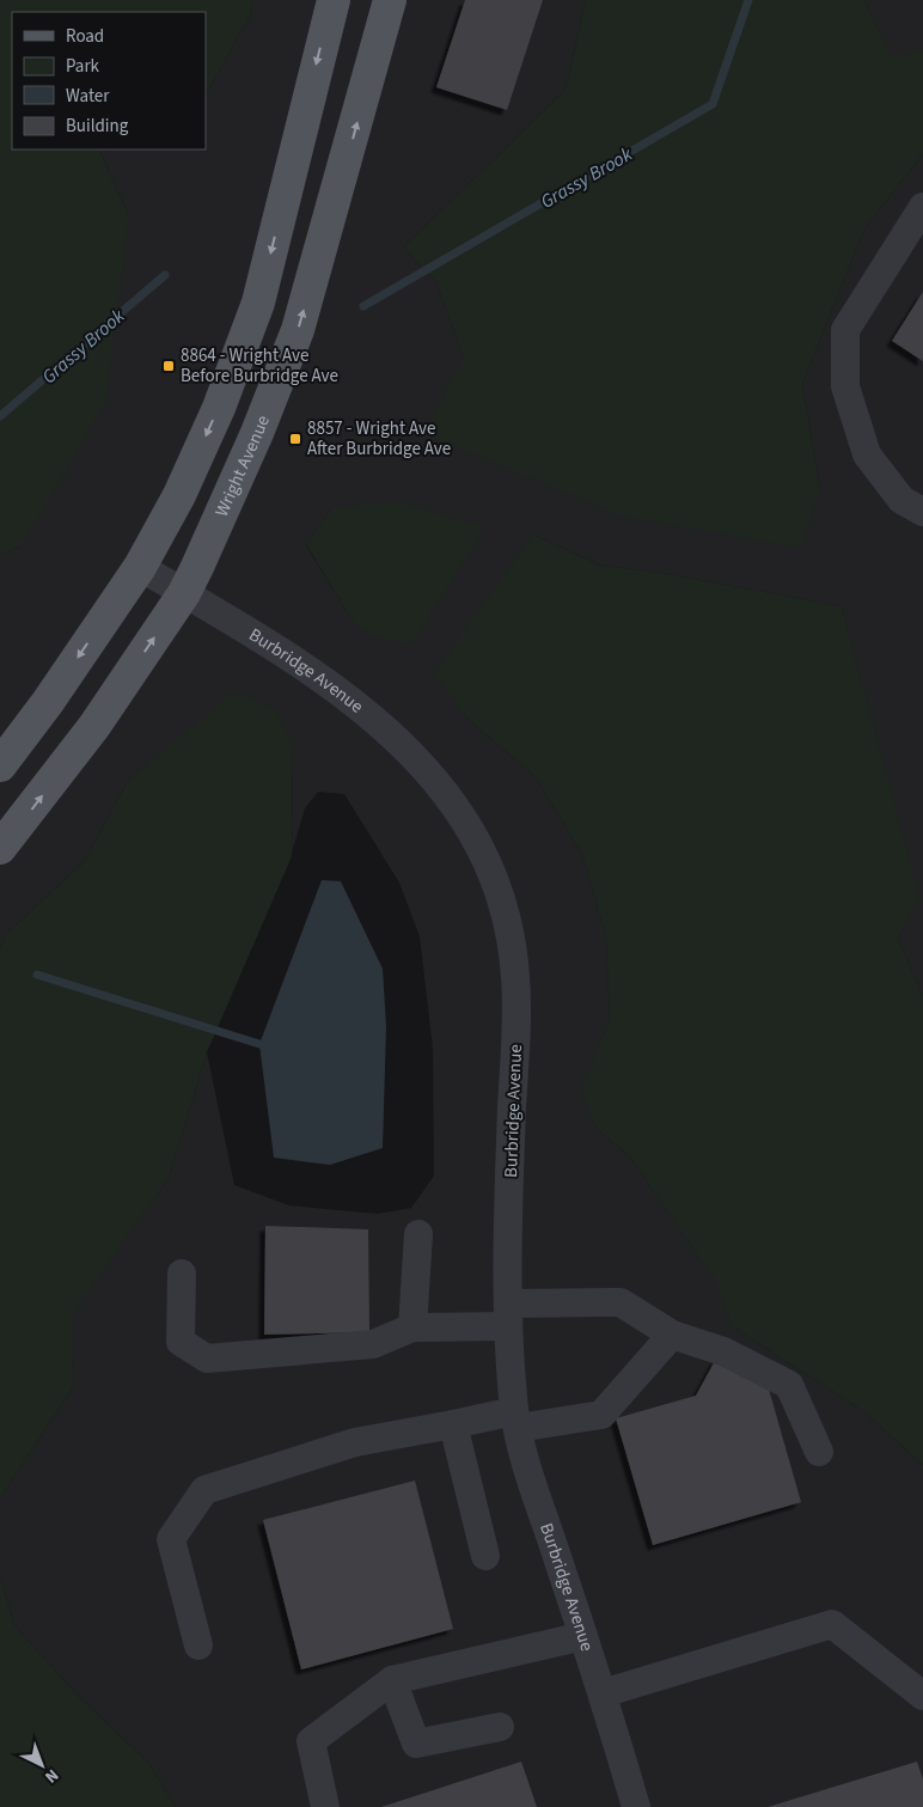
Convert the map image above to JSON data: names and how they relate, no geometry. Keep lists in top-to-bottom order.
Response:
{
  "streets": {
    "main road": ["Wright Avenue"],
    "street": ["Burbridge Avenue"]
  },
  "crossings": [
    ["Wright Avenue", "Burbridge Avenue"]
  ],
  "water": ["Grassy Brook"],
  "places": {
    "transit": ["8864 - Wright Ave Before Burbridge Ave", "8857 - Wright Ave After Burbridge Ave"]
  },
  "legend": [
    "Road",
    "Park",
    "Water",
    "Building"
  ],
  "north": "bottom right"
}
